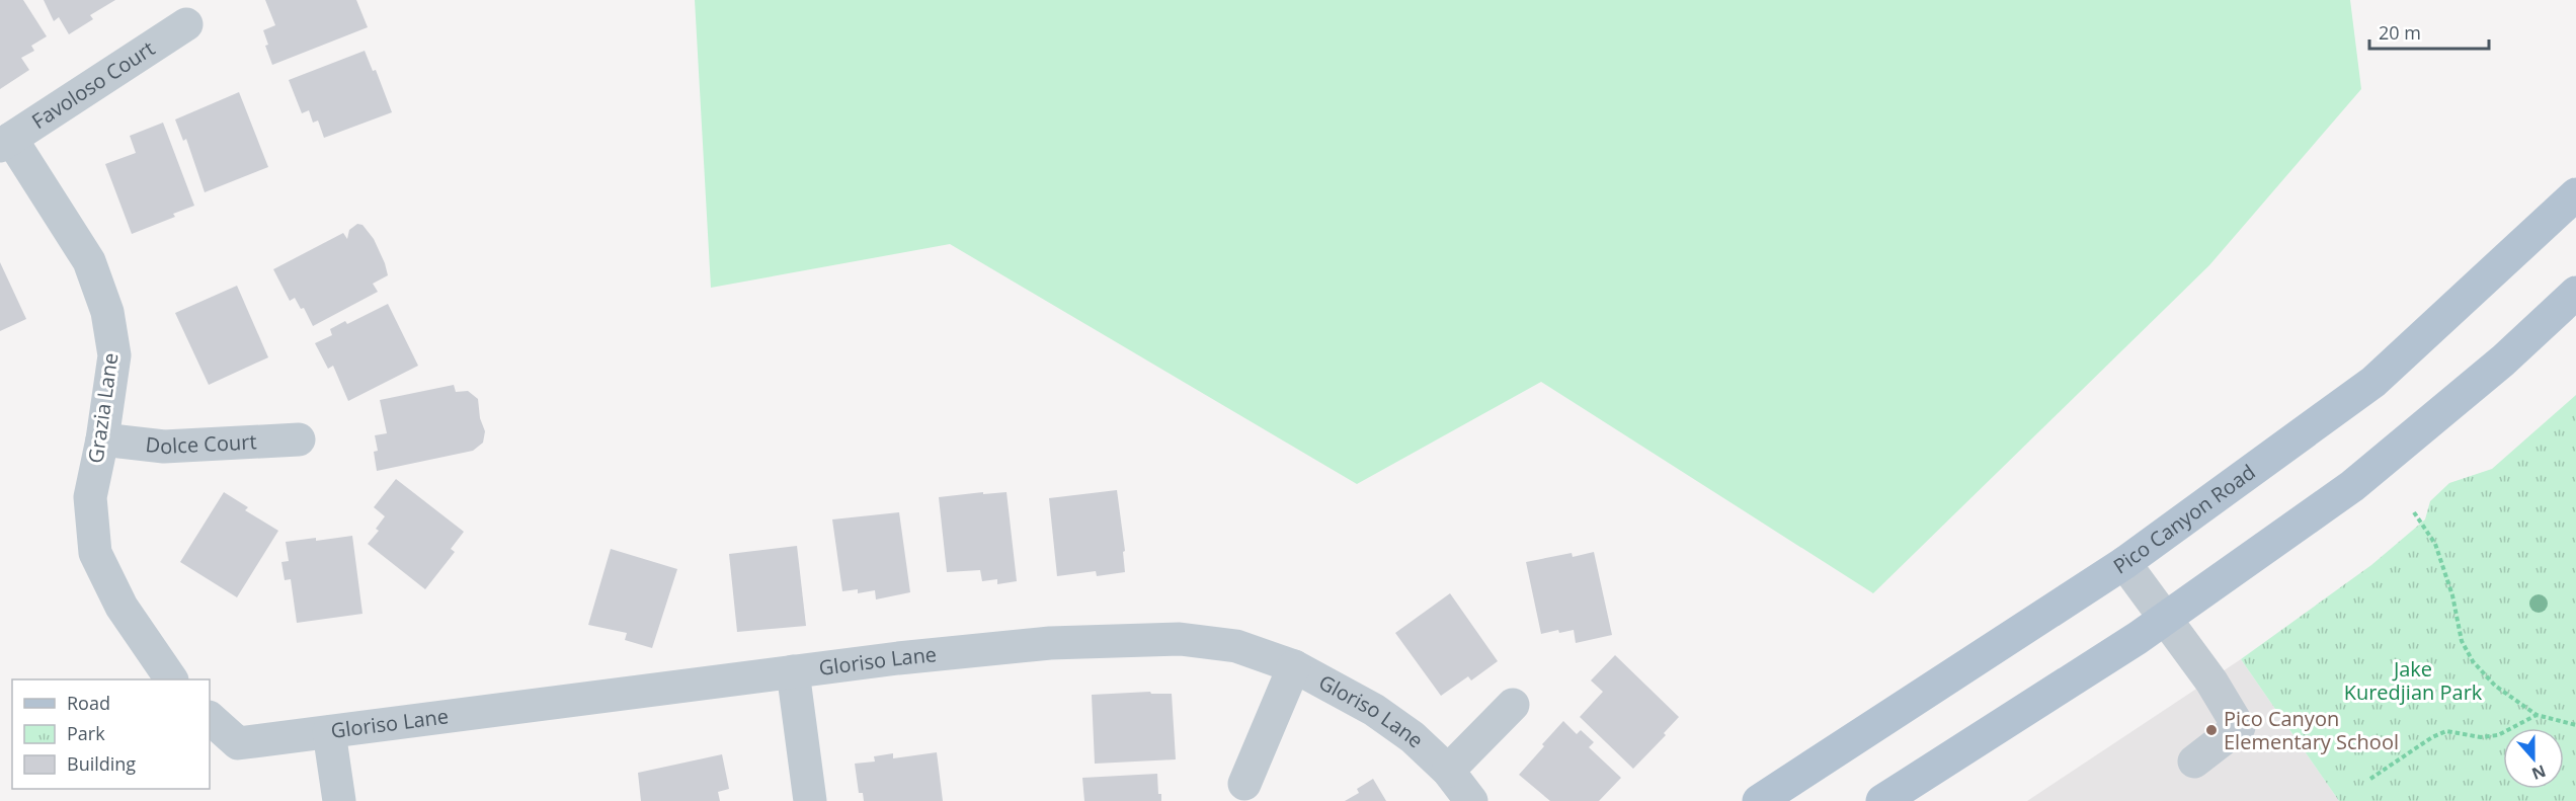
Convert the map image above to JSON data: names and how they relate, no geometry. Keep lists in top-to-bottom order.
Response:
{
  "streets": {
    "main road": ["Pico Canyon Road"],
    "street": [
      "Favoloso Court",
      "Grazia Lane",
      "Dolce Court",
      "Gloriso Lane"
    ]
  },
  "crossings": [
    ["Favoloso Court", "Grazia Lane"],
    ["Grazia Lane", "Dolce Court"]
  ],
  "parks": ["Jake Kuredjian Park"],
  "places": ["Pico Canyon Elementary School"],
  "legend": ["Road", "Park", "Building"],
  "scale_bar": "20 m",
  "north": "bottom"
}
